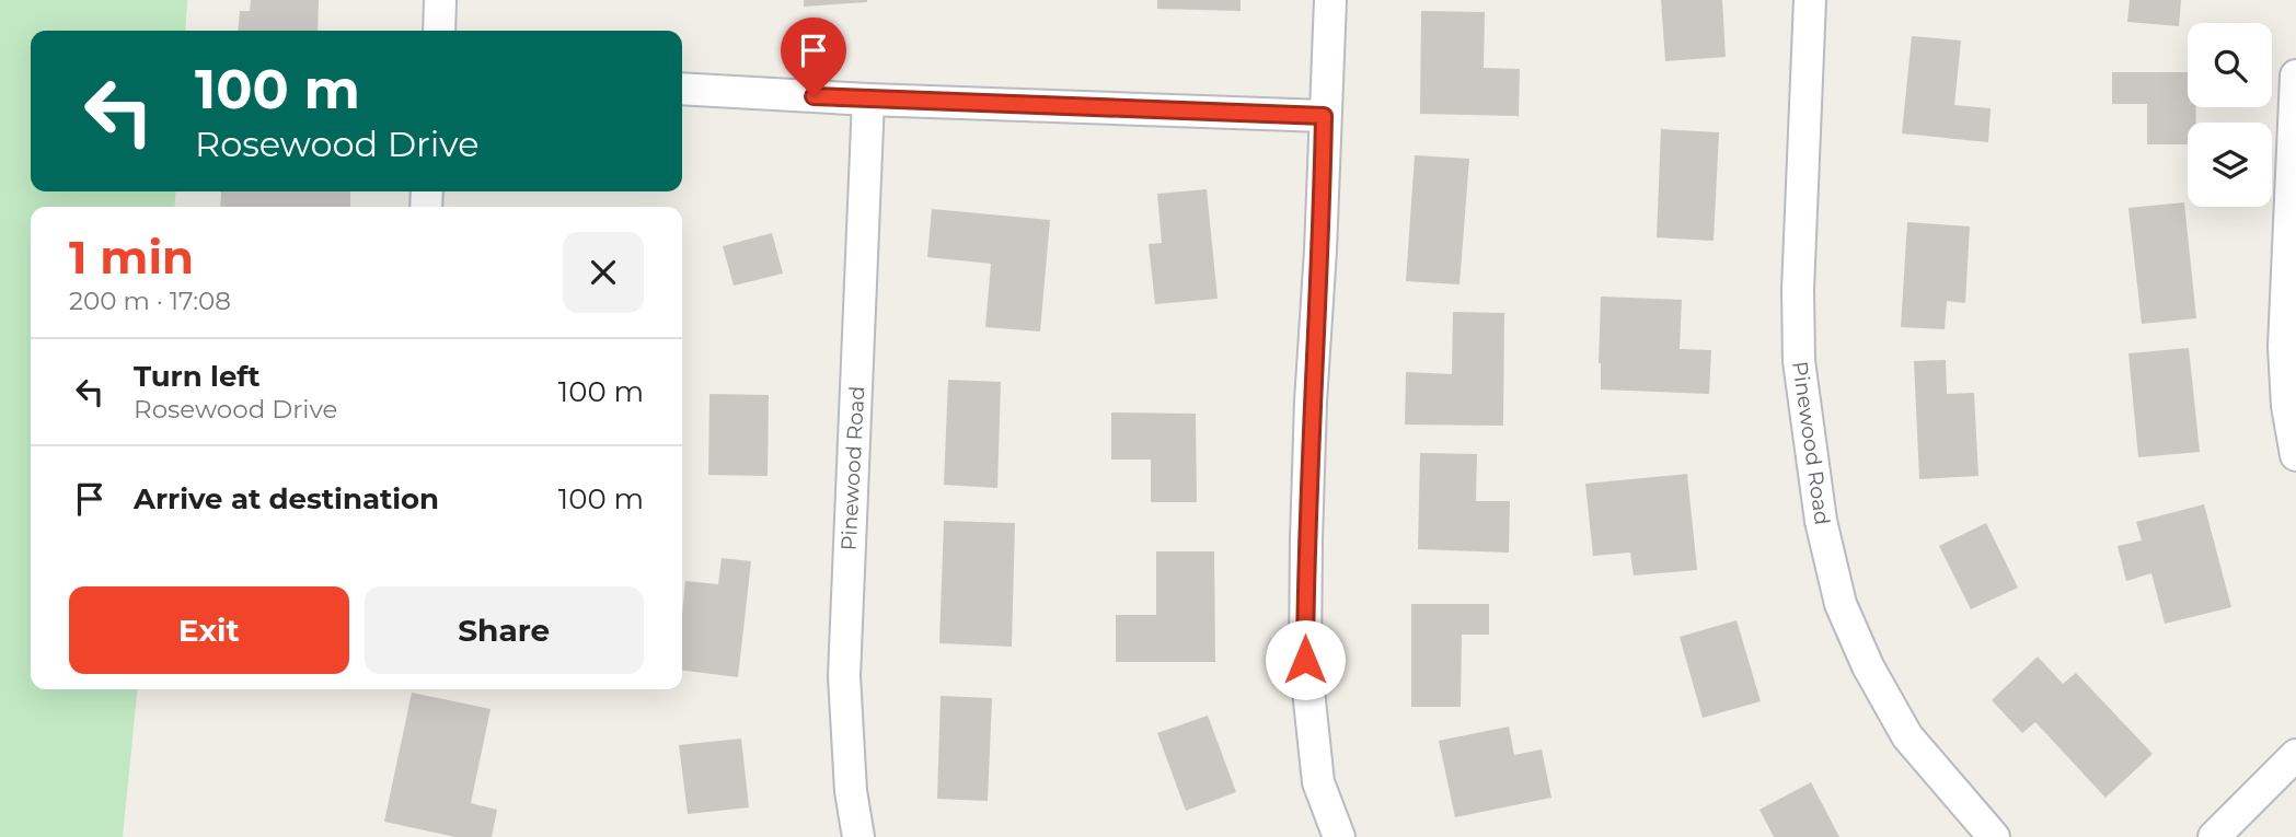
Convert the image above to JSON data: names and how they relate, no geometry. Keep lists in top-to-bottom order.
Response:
{
  "streets": {
    "street": ["Pinewood Road"]
  },
  "page": {
    "turn": ["100 m", "Rosewood Drive"],
    "heading": ["1 min", "200 m · 17:08"],
    "list": [
      {
        "name": "Turn left",
        "note": "Rosewood Drive",
        "value": "100 m"
      },
      {
        "name": "Arrive at destination",
        "value": "100 m"
      }
    ],
    "buttons": ["Exit", "Share"]
  }
}
